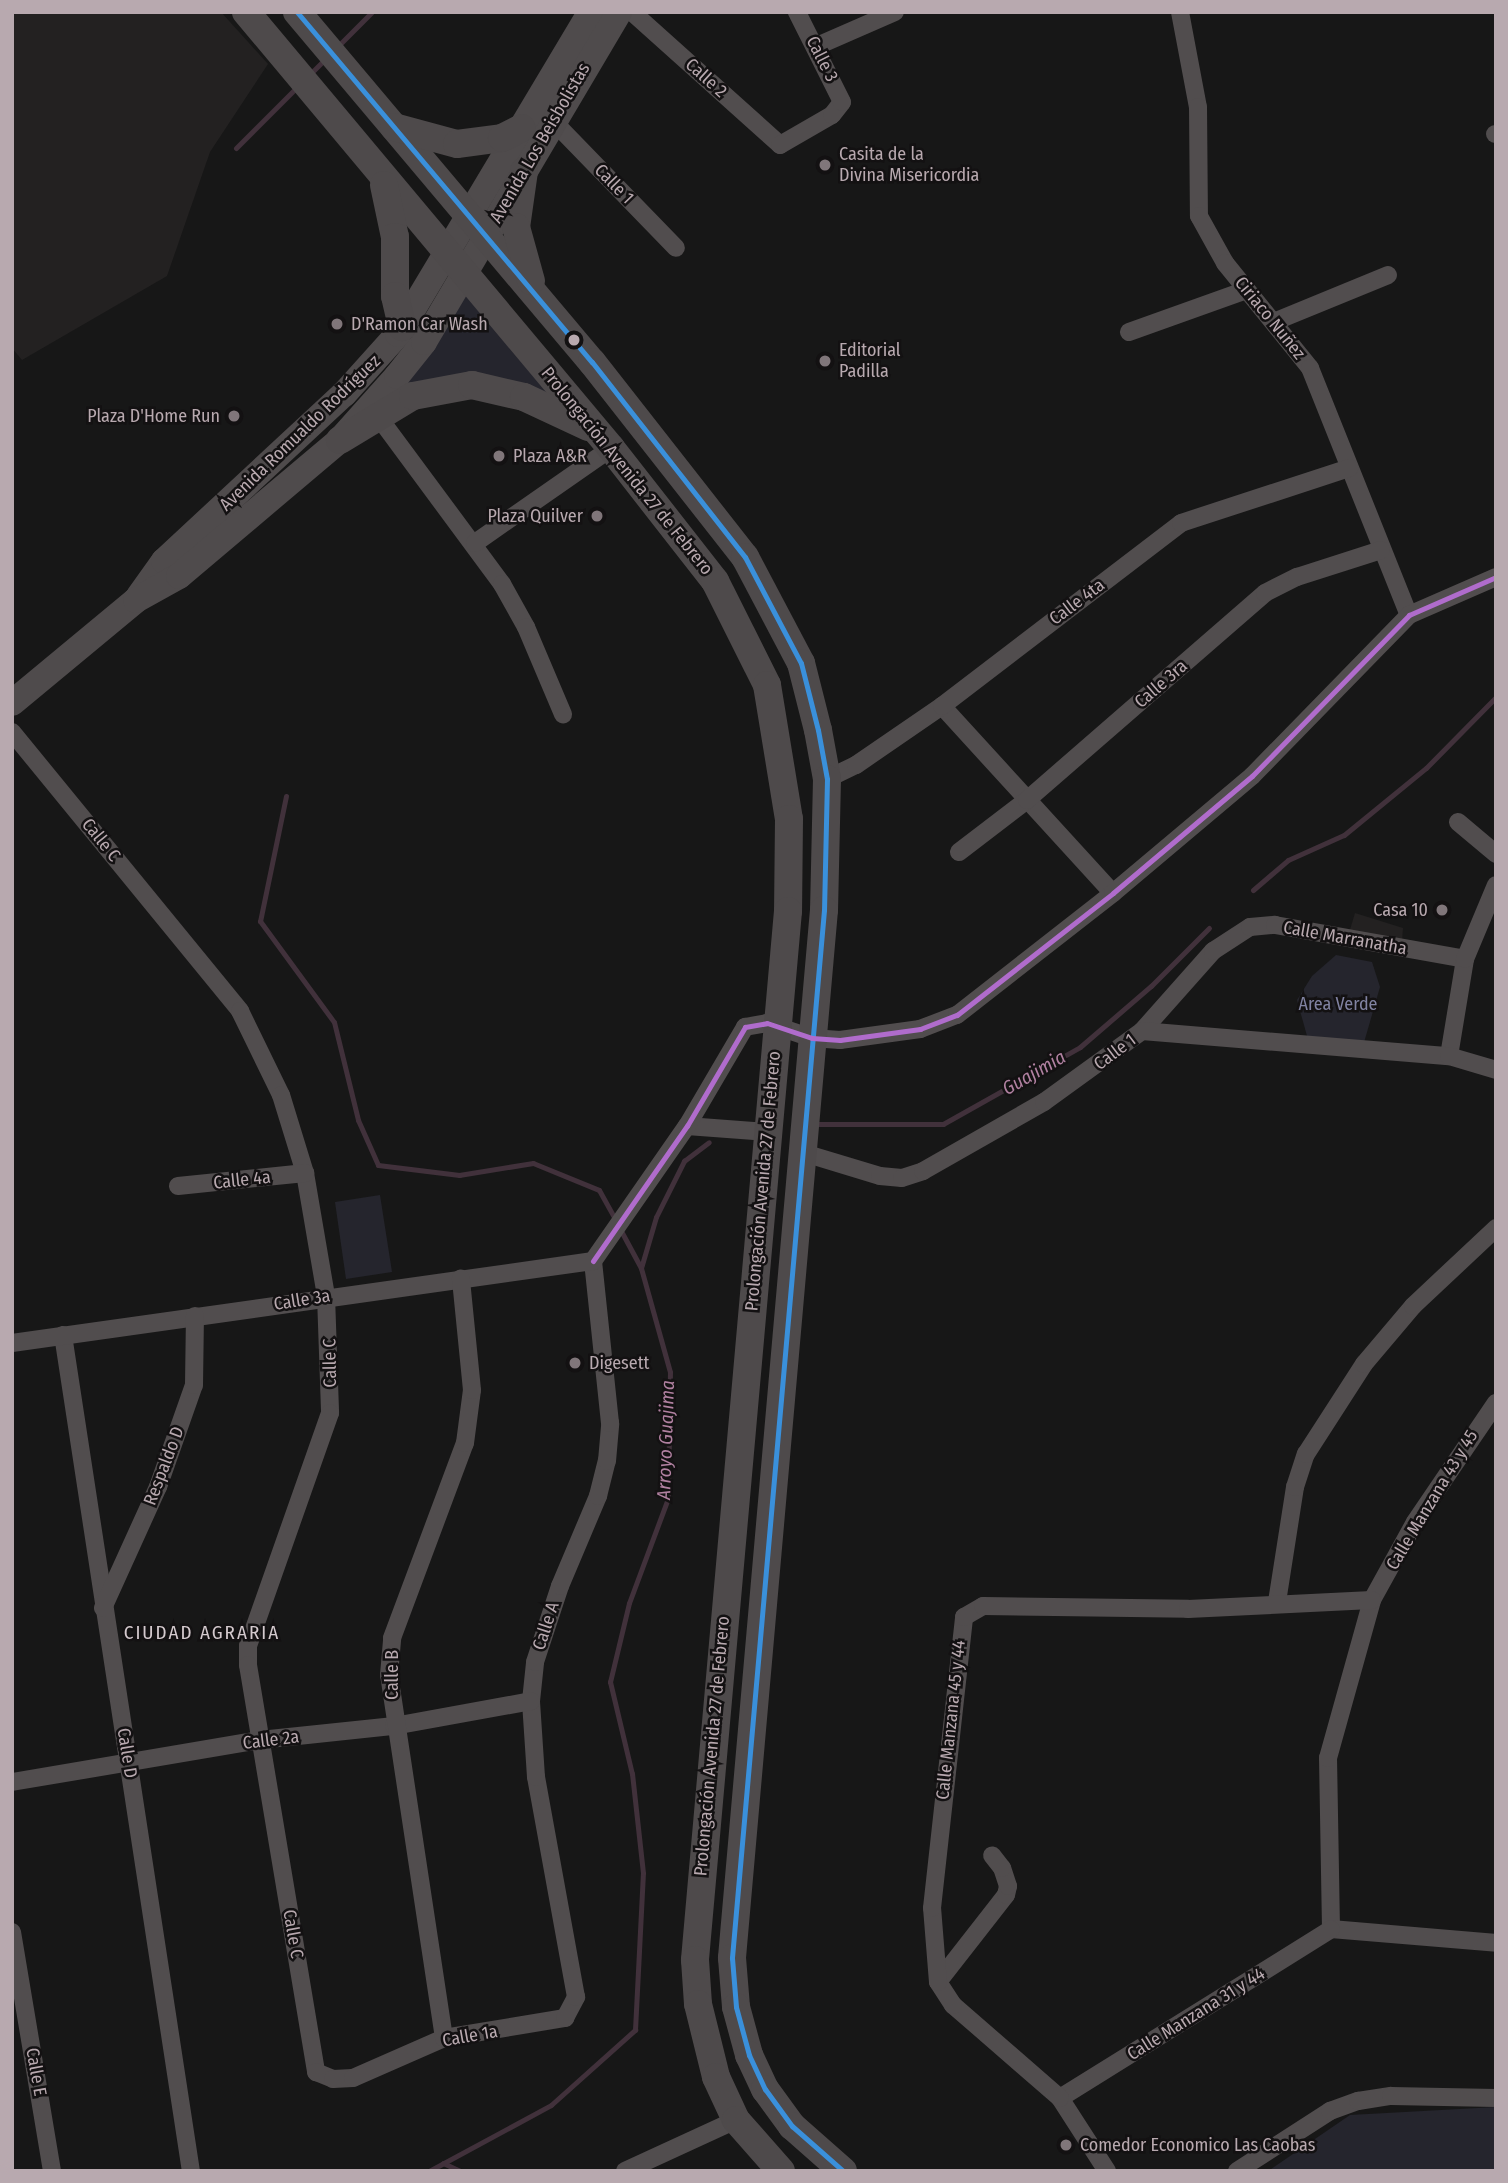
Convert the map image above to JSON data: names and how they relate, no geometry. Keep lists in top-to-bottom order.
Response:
{
  "streets": {
    "main road": ["Avenida Los Beisbolistas", "Avenida Romualdo Rodríguez", "Prolongación Avenida 27 de Febrero"],
    "street": [
      "Calle 3",
      "Calle 2",
      "Calle 1",
      "Ciriaco Nuñez",
      "Calle 4ta",
      "Calle 3ra",
      "Calle C",
      "Calle Marranatha",
      "Calle 4a",
      "Calle 3a",
      "Respaldo D",
      "Calle Manzana 43 y 45",
      "Calle A",
      "Calle B",
      "Calle Manzana 45 y 44",
      "Calle 2a",
      "Calle D",
      "Calle Manzana 31 y 44",
      "Calle 1a",
      "Calle E"
    ]
  },
  "crossings": [
    ["Calle 3", "Calle 2"],
    ["Avenida Los Beisbolistas", "Calle 1"],
    ["Avenida Los Beisbolistas", "Avenida Romualdo Rodríguez"],
    ["Avenida Los Beisbolistas", "Prolongación Avenida 27 de Febrero"],
    ["Calle 1", "Prolongación Avenida 27 de Febrero"],
    ["Calle 1", "Calle Marranatha"],
    ["Ciriaco Nuñez", "Calle 4ta"],
    ["Ciriaco Nuñez", "Calle 3ra"],
    ["Avenida Romualdo Rodríguez", "Prolongación Avenida 27 de Febrero"],
    ["Prolongación Avenida 27 de Febrero", "Calle 4ta"],
    ["Calle C", "Calle 4a"],
    ["Calle C", "Calle 3a"],
    ["Calle C", "Calle 2a"],
    ["Calle C", "Calle 1a"],
    ["Calle 3a", "Respaldo D"],
    ["Calle 3a", "Calle A"],
    ["Calle 3a", "Calle B"],
    ["Calle 3a", "Calle D"],
    ["Respaldo D", "Calle D"],
    ["Calle Manzana 43 y 45", "Calle Manzana 45 y 44"],
    ["Calle Manzana 43 y 45", "Calle Manzana 31 y 44"],
    ["Calle A", "Calle 2a"],
    ["Calle A", "Calle 1a"],
    ["Calle B", "Calle 2a"],
    ["Calle B", "Calle 1a"],
    ["Calle Manzana 45 y 44", "Calle Manzana 31 y 44"],
    ["Calle 2a", "Calle D"]
  ],
  "districts": ["CIUDAD AGRARIA"],
  "water": ["Guajimia", "Arroyo Guajima"],
  "parks": ["Area Verde"],
  "places": [
    "Casita de la Divina Misericordia",
    "D'Ramon Car Wash",
    "Editorial Padilla",
    "Plaza D'Home Run",
    "Plaza A&R",
    "Plaza Quilver",
    "Casa 10",
    "Digesett",
    "Comedor Economico Las Caobas"
  ]
}
